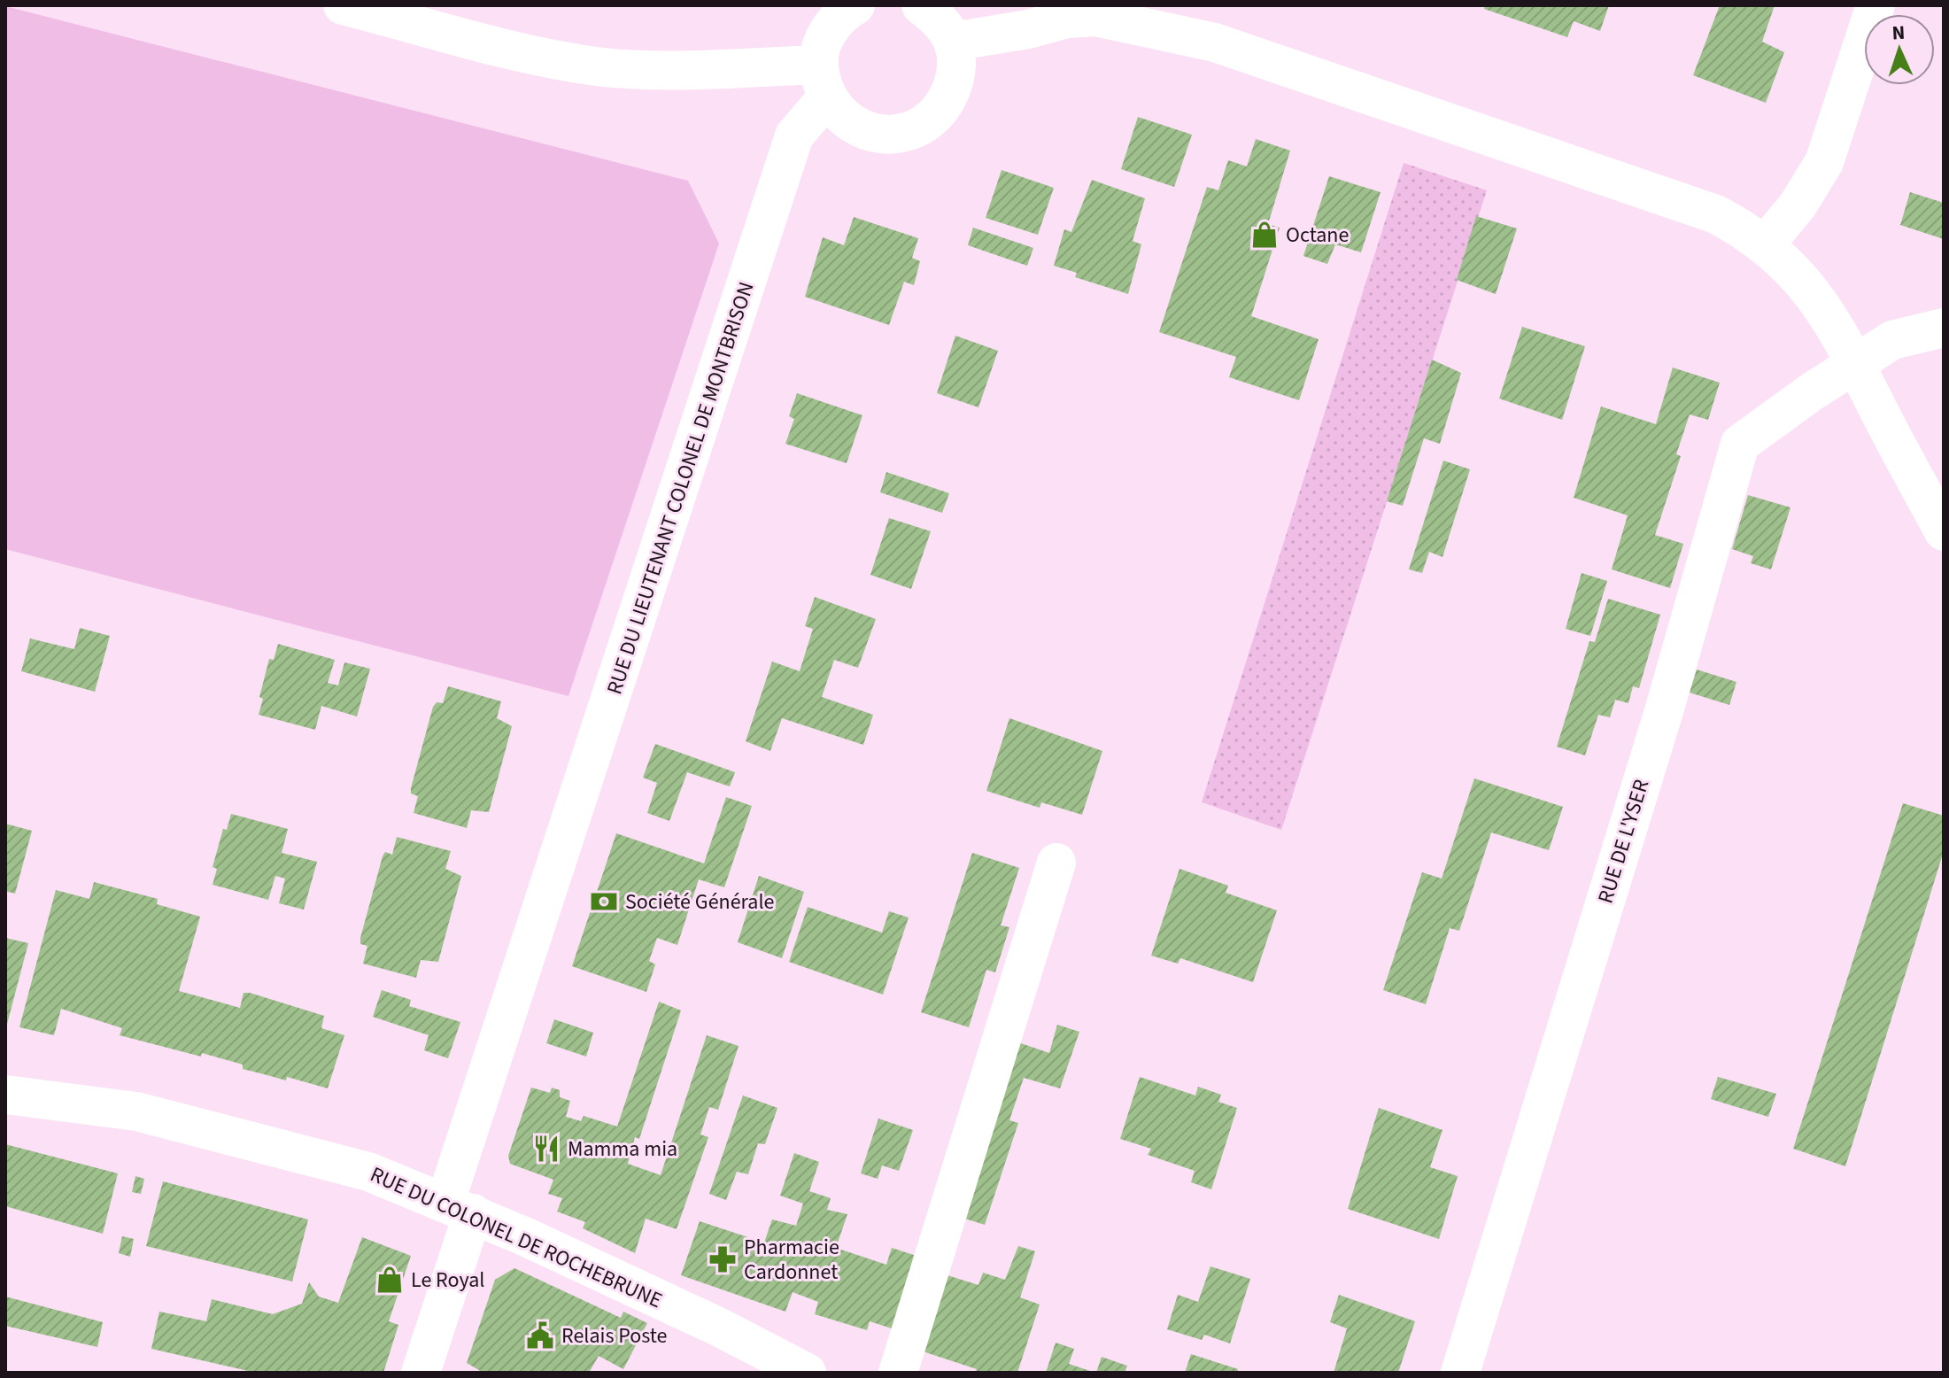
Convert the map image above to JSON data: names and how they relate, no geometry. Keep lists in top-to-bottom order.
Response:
{
  "streets": {
    "street": ["RUE DU LIEUTENANT COLONEL DE MONTBRISON", "RUE DE L'YSER", "RUE DU COLONEL DE ROCHEBRUNE"]
  },
  "crossings": [
    ["RUE DU LIEUTENANT COLONEL DE MONTBRISON", "RUE DU COLONEL DE ROCHEBRUNE"]
  ],
  "places": {
    "shop": ["Octane", "Le Royal"],
    "bank": ["Société Générale"],
    "restaurant": ["Mamma mia"],
    "pharmacy": ["Pharmacie Cardonnet"],
    "public building": ["Relais Poste"]
  },
  "north": "top"
}
